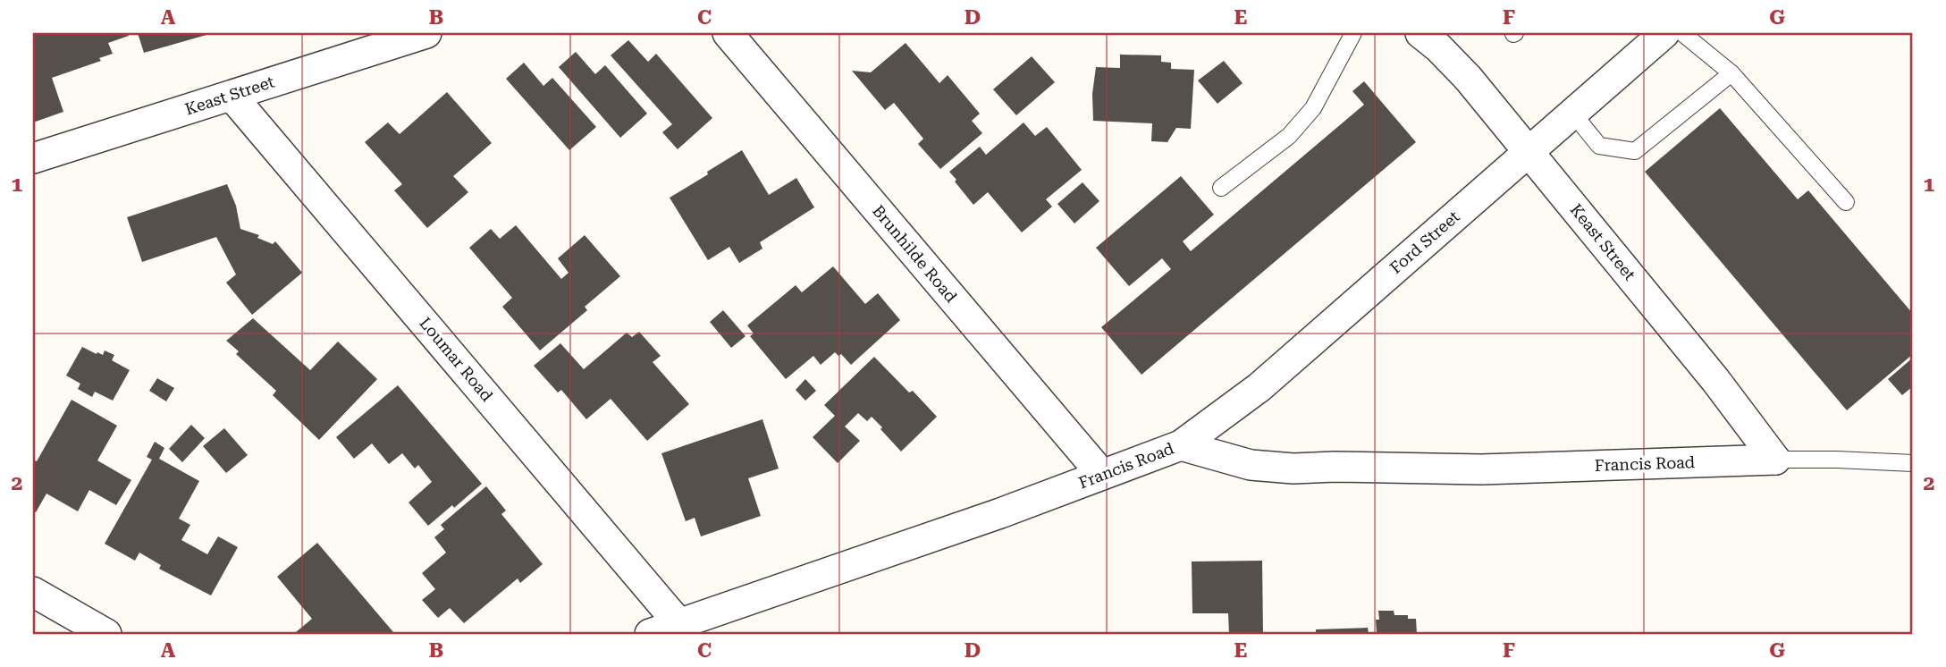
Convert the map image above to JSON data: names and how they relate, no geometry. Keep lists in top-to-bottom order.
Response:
{
  "streets": {
    "street": [
      "Keast Street",
      "Ford Street",
      "Brunhilde Road",
      "Loumar Road",
      "Francis Road"
    ]
  },
  "crossings": [
    ["Keast Street", "Ford Street"],
    ["Keast Street", "Loumar Road"],
    ["Keast Street", "Francis Road"],
    ["Ford Street", "Francis Road"],
    ["Brunhilde Road", "Francis Road"],
    ["Loumar Road", "Francis Road"]
  ],
  "grid": {
    "columns": [
      "A",
      "B",
      "C",
      "D",
      "E",
      "F",
      "G"
    ],
    "rows": ["1", "2"]
  }
}
